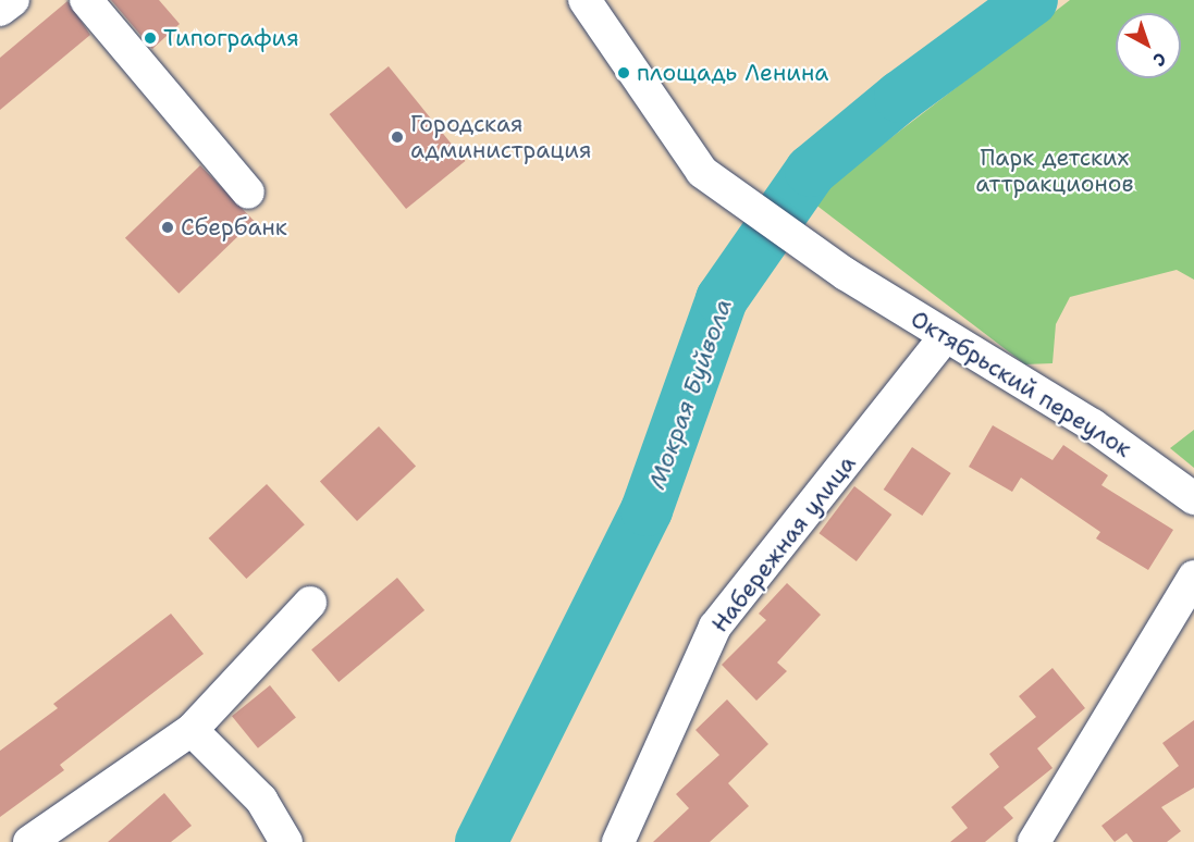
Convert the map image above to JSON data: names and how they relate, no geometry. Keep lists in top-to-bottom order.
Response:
{
  "streets": {
    "street": ["Октябрьский переулок", "Набережная улица"]
  },
  "crossings": [
    ["Октябрьский переулок", "Набережная улица"]
  ],
  "water": ["Мокрая Буйвола"],
  "parks": ["Парк детских аттракционов"],
  "places": [
    "Типография",
    "площадь Ленина",
    "Городская администрация",
    "Сбербанк"
  ],
  "north": "bottom right"
}
